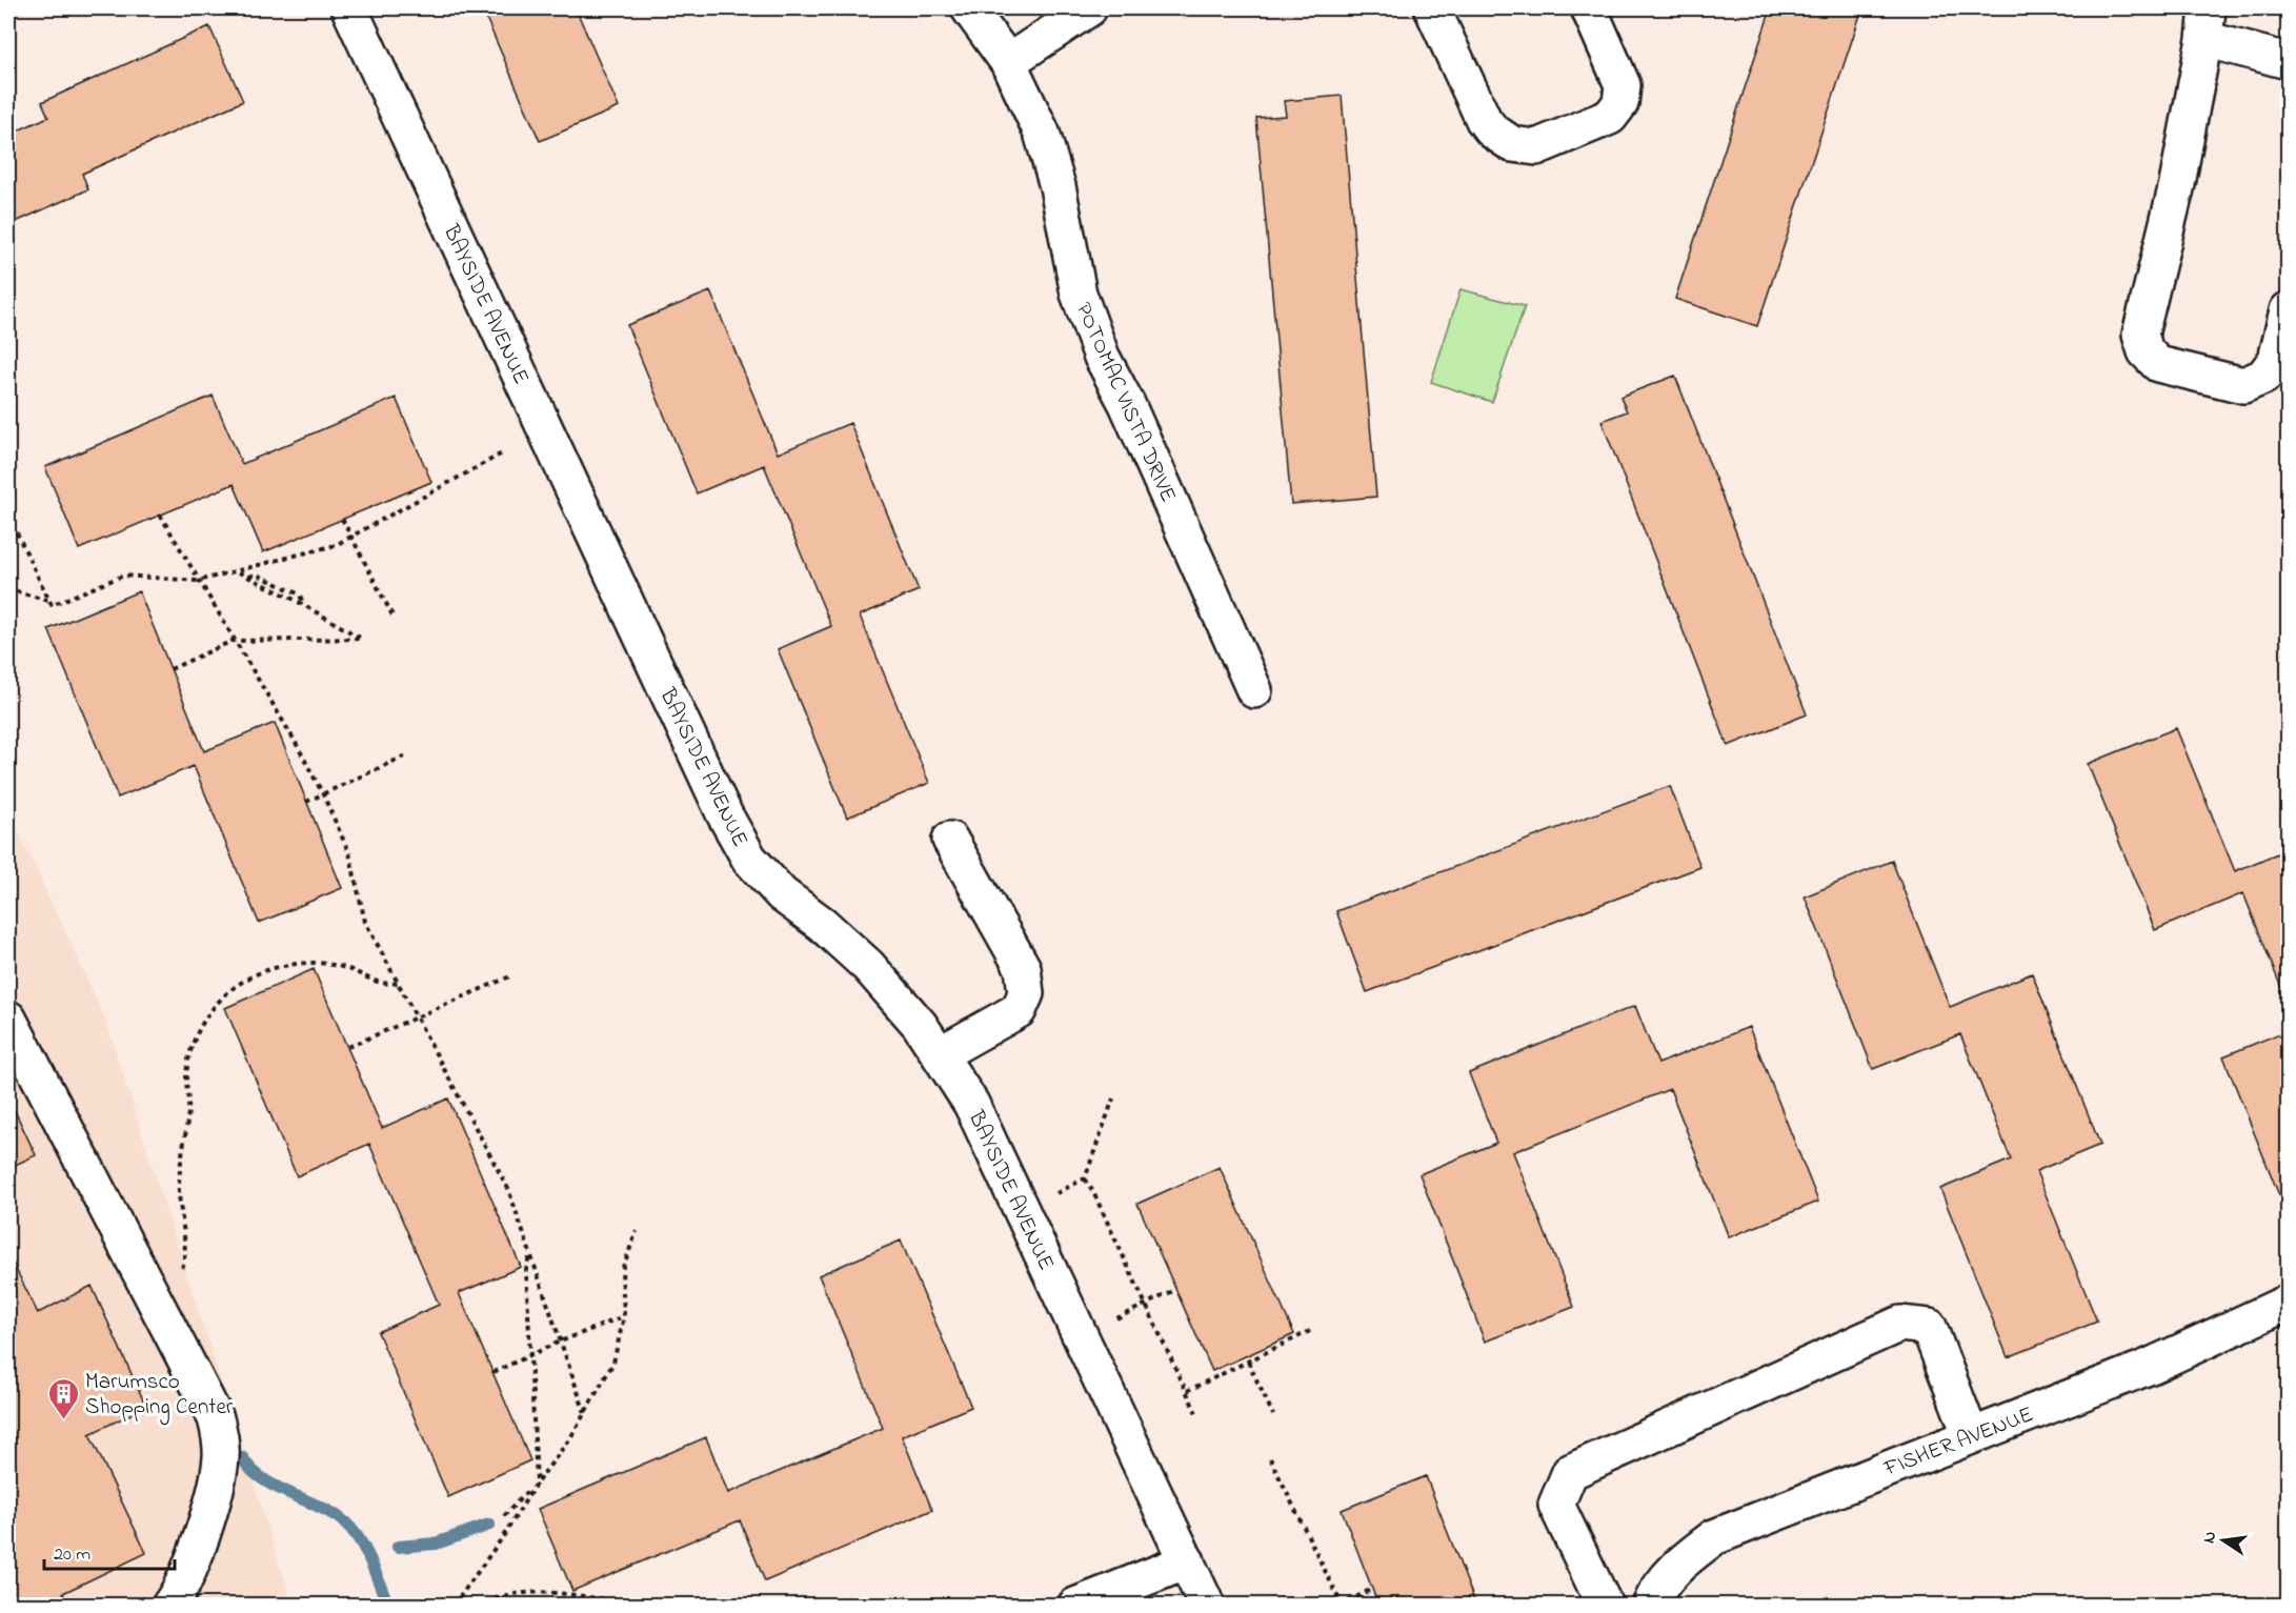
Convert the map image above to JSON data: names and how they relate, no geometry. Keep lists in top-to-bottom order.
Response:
{
  "streets": {
    "street": ["BAYSIDE AVENUE", "POTOMAC VISTA DRIVE", "FISHER AVENUE"]
  },
  "places": {
    "building": ["Marumsco Shopping Center"]
  },
  "scale_bar": "20 m",
  "north": "left"
}
